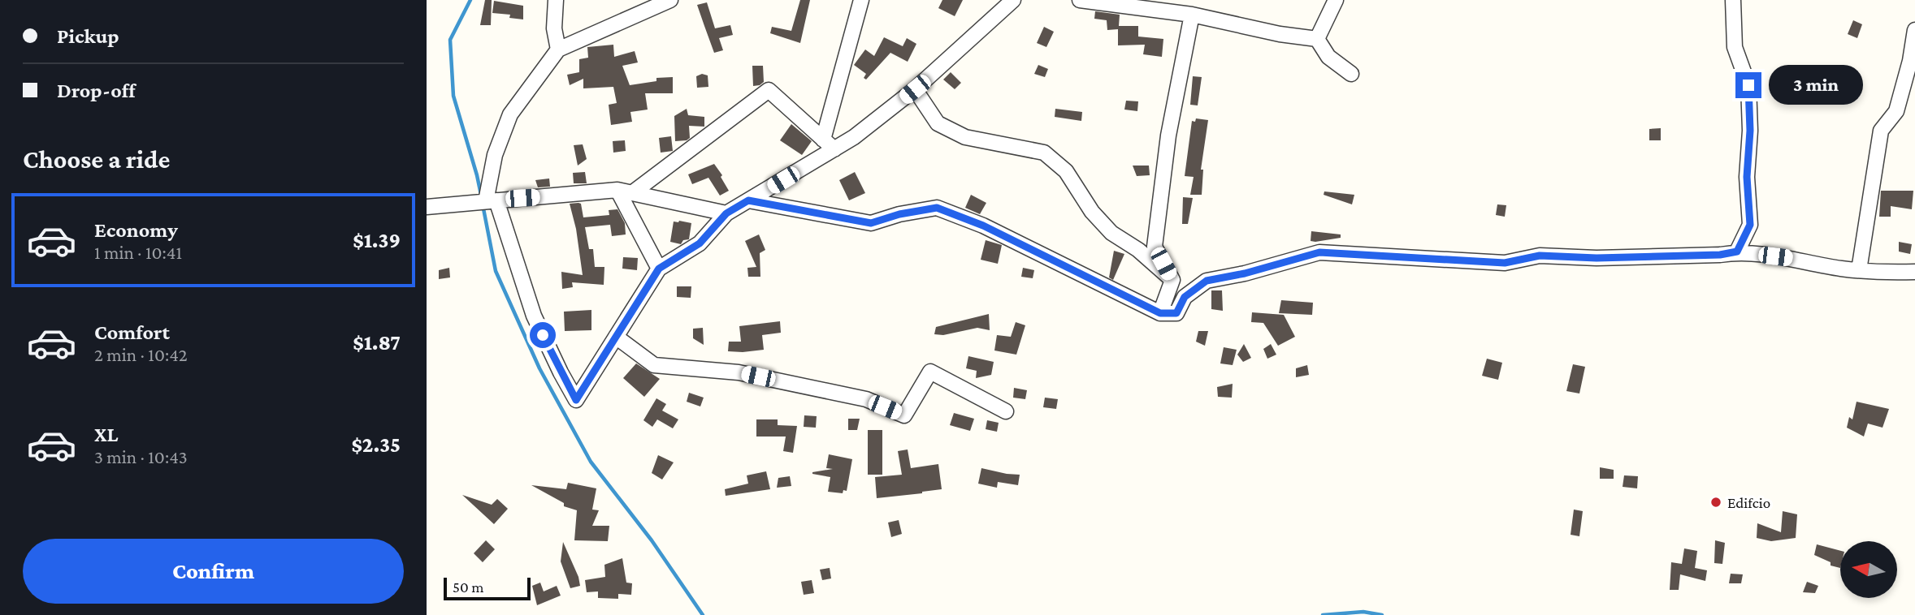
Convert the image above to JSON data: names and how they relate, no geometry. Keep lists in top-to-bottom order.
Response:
{
  "places": ["Edifcio"],
  "scale_bar": "50 m",
  "north": "left",
  "page": {
    "banner": ["Pickup", "Drop-off"],
    "bubble": "3 min",
    "heading": "Choose a ride",
    "list": [
      {
        "name": "Economy",
        "note": "1 min · 10:41",
        "value": "$1.39"
      },
      {
        "name": "Comfort",
        "note": "2 min · 10:42",
        "value": "$1.87"
      },
      {
        "name": "XL",
        "note": "3 min · 10:43",
        "value": "$2.35"
      }
    ],
    "buttons": "Confirm",
    "scale": "50 m"
  }
}
